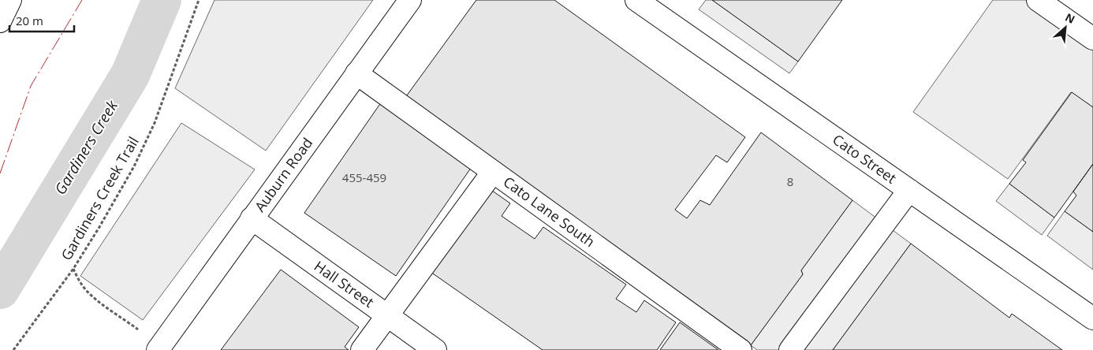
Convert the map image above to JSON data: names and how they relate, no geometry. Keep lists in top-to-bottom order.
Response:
{
  "streets": {
    "main road": [
      "Cato Street",
      "Auburn Road",
      "Cato Lane South",
      "Hall Street"
    ],
    "path": ["Gardiners Creek Trail"]
  },
  "crossings": [
    ["Auburn Road", "Cato Lane South"],
    ["Auburn Road", "Hall Street"]
  ],
  "water": ["Gardiners Creek"],
  "house_numbers": ["455-459", "8"],
  "scale_bar": "20 m",
  "north": "top right"
}
